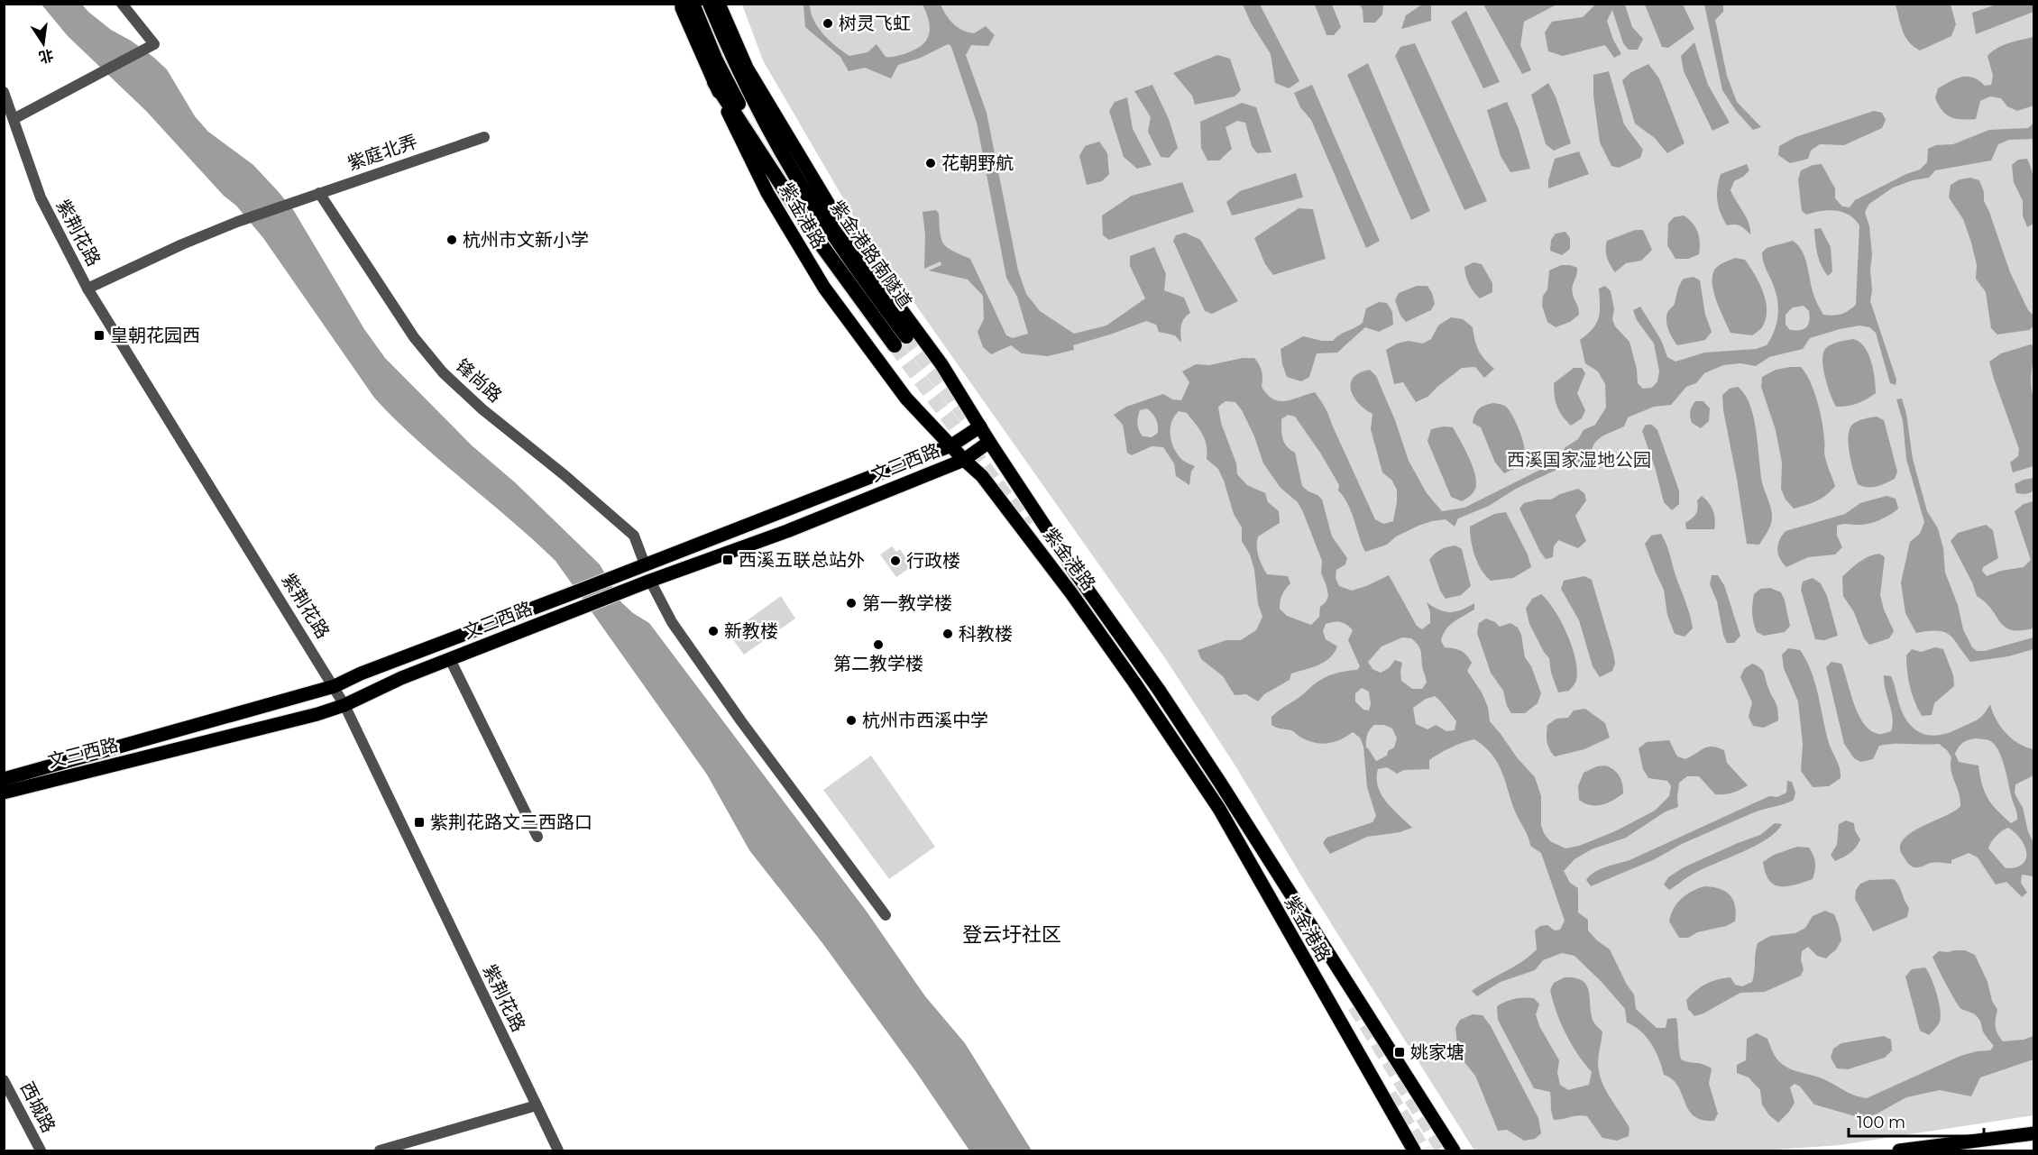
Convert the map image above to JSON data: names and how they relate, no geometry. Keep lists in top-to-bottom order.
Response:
{
  "streets": {
    "highway": ["紫金港路", "紫金港路南隧道"],
    "main road": ["文三西路"],
    "street": [
      "紫庭北弄",
      "紫荆花路",
      "锋尚路",
      "西城路"
    ]
  },
  "crossings": [
    ["紫庭北弄", "紫荆花路"],
    ["紫庭北弄", "锋尚路"],
    ["紫金港路", "紫金港路南隧道"],
    ["紫金港路", "文三西路"],
    ["紫荆花路", "文三西路"],
    ["锋尚路", "文三西路"]
  ],
  "districts": ["登云圩社区"],
  "parks": ["西溪国家湿地公园"],
  "places": {
    "other": [
      "树灵飞虹",
      "花朝野航",
      "杭州市文新小学",
      "行政楼",
      "第一教学楼",
      "新教楼",
      "科教楼",
      "第二教学楼",
      "杭州市西溪中学"
    ],
    "transit": [
      "皇朝花园西",
      "西溪五联总站外",
      "紫荆花路文三西路口",
      "姚家塘"
    ]
  },
  "scale_bar": "100 m",
  "north": "bottom"
}
